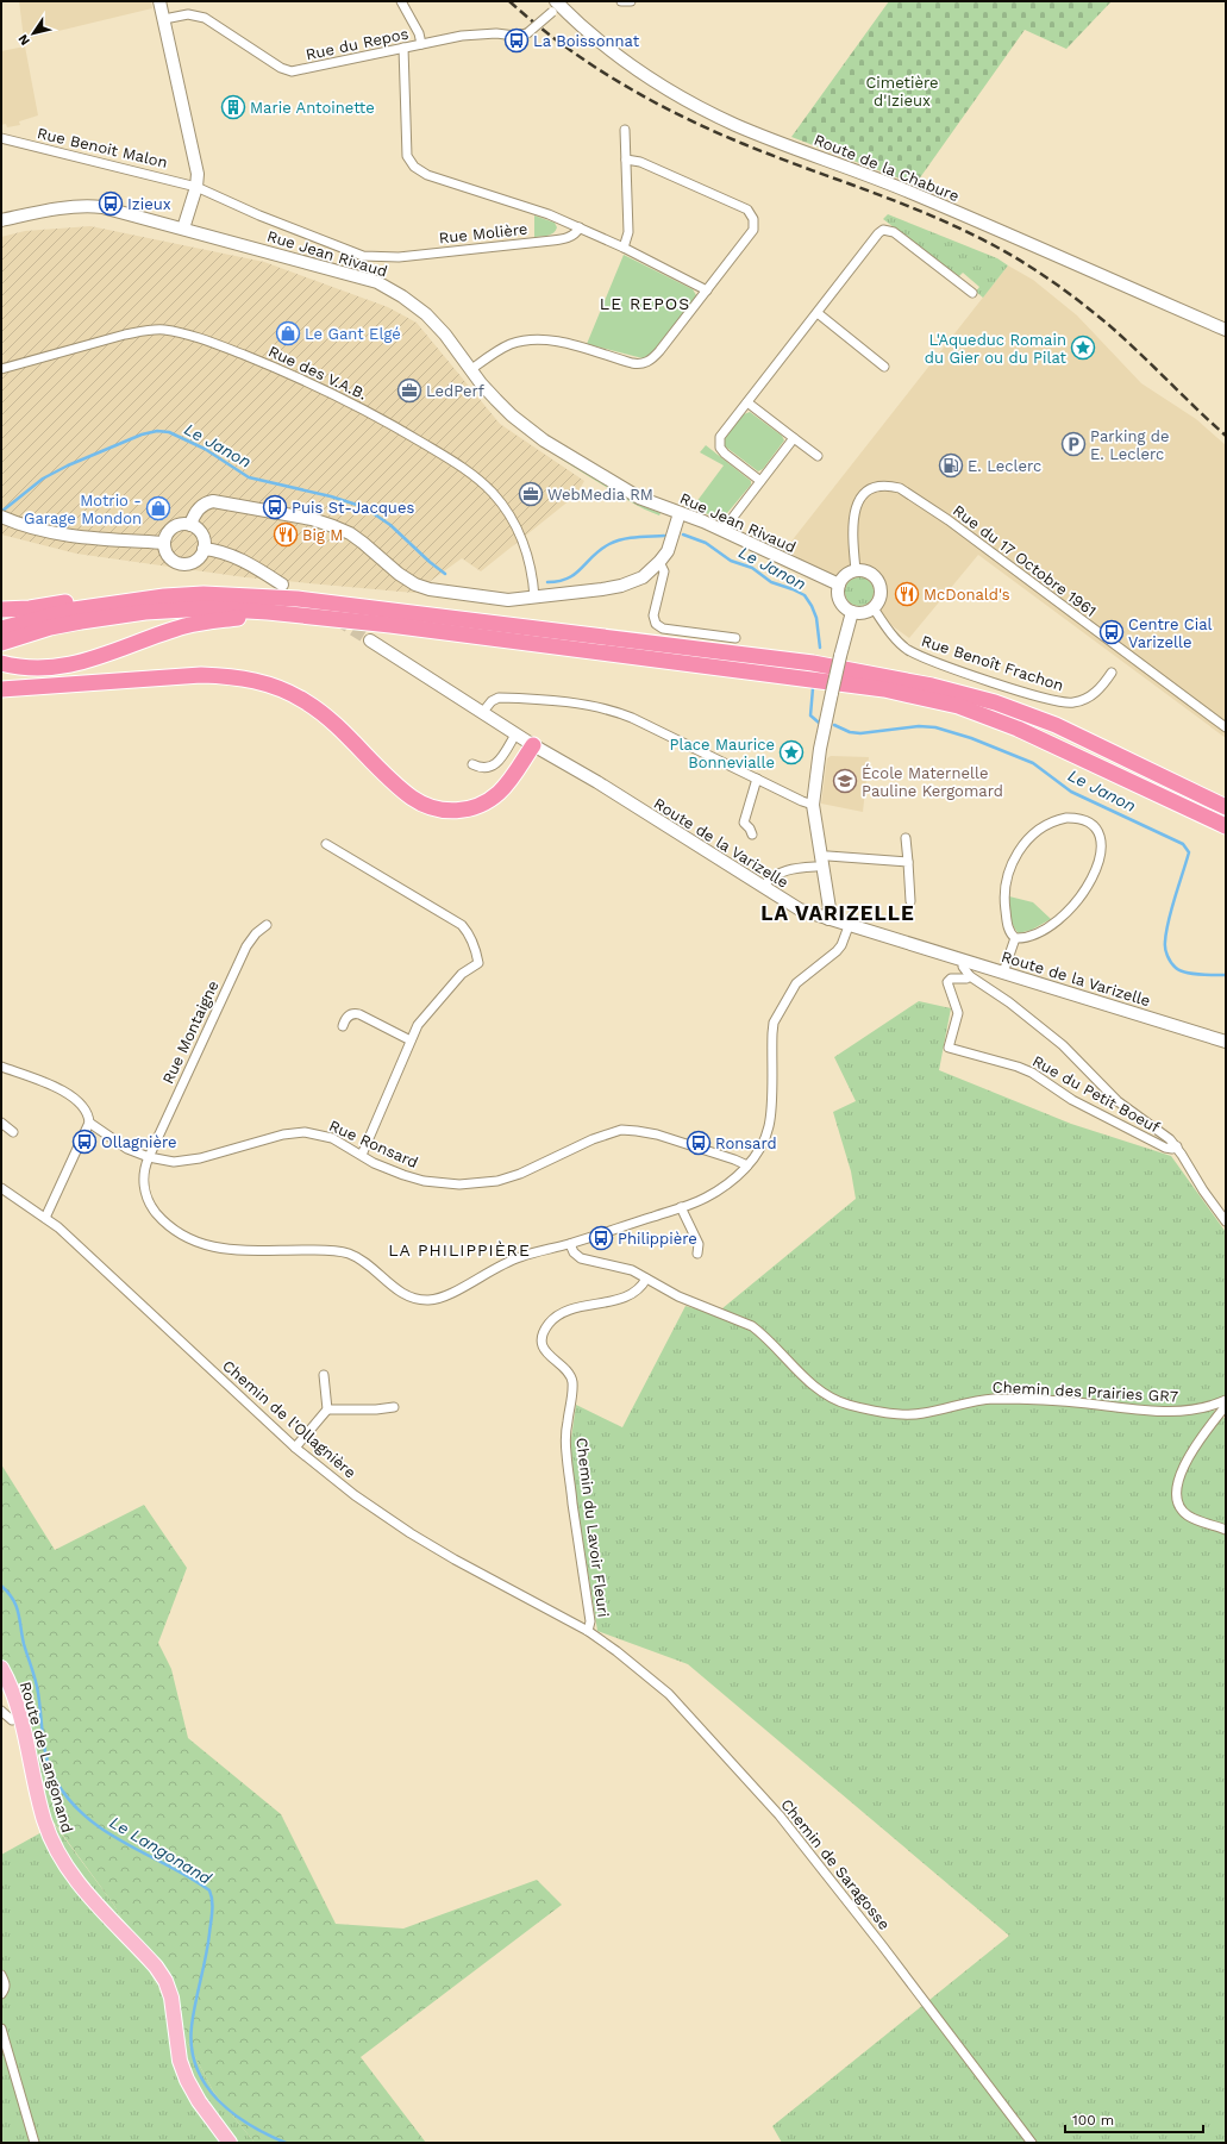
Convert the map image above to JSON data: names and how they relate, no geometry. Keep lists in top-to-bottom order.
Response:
{
  "streets": {
    "main road": [
      "Route de la Chabure",
      "Rue Jean Rivaud",
      "Route de la Varizelle",
      "Route de Langonand"
    ],
    "street": [
      "Rue du Repos",
      "Rue Benoit Malon",
      "Rue Molière",
      "Rue des V.A.B.",
      "Rue du 17 Octobre 1961",
      "Rue Benoît Frachon",
      "Rue Montaigne",
      "Rue du Petit Boeuf",
      "Rue Ronsard",
      "Chemin des Prairies GR7",
      "Chemin de l'Ollagnière",
      "Chemin du Lavoir Fleuri",
      "Chemin de Saragosse"
    ]
  },
  "crossings": [
    ["Rue du Repos", "Route de la Chabure"],
    ["Rue Benoit Malon", "Rue Jean Rivaud"],
    ["Rue Molière", "Rue Jean Rivaud"],
    ["Rue Jean Rivaud", "Rue du 17 Octobre 1961"],
    ["Rue Jean Rivaud", "Rue Benoît Frachon"],
    ["Rue du 17 Octobre 1961", "Rue Benoît Frachon"],
    ["Rue Montaigne", "Rue Ronsard"],
    ["Rue Montaigne", "Chemin des Prairies GR7"],
    ["Chemin des Prairies GR7", "Chemin du Lavoir Fleuri"],
    ["Chemin de l'Ollagnière", "Chemin du Lavoir Fleuri"],
    ["Chemin de l'Ollagnière", "Chemin de Saragosse"],
    ["Chemin du Lavoir Fleuri", "Chemin de Saragosse"]
  ],
  "districts": ["LE REPOS", "LA VARIZELLE", "LA PHILIPPIÈRE"],
  "water": ["Le Janon", "Le Langonand"],
  "parks": ["Cimetière d'Izieux"],
  "places": {
    "bus stop": [
      "La Boissonnat",
      "Izieux",
      "Puis St-Jacques",
      "Centre Cial Varizelle",
      "Ollagnière",
      "Ronsard",
      "Philippière"
    ],
    "building": ["Marie Antoinette"],
    "shop": ["Le Gant Elgé", "Motrio - Garage Mondon"],
    "place": ["L'Aqueduc Romain du Gier ou du Pilat", "Place Maurice Bonnevialle"],
    "office": ["LedPerf", "WebMedia RM"],
    "parking": ["Parking de E. Leclerc"],
    "fuel station": ["E. Leclerc"],
    "restaurant": ["Big M", "McDonald's"],
    "school or university": ["École Maternelle Pauline Kergomard"]
  },
  "scale_bar": "100 m",
  "north": "bottom left"
}
